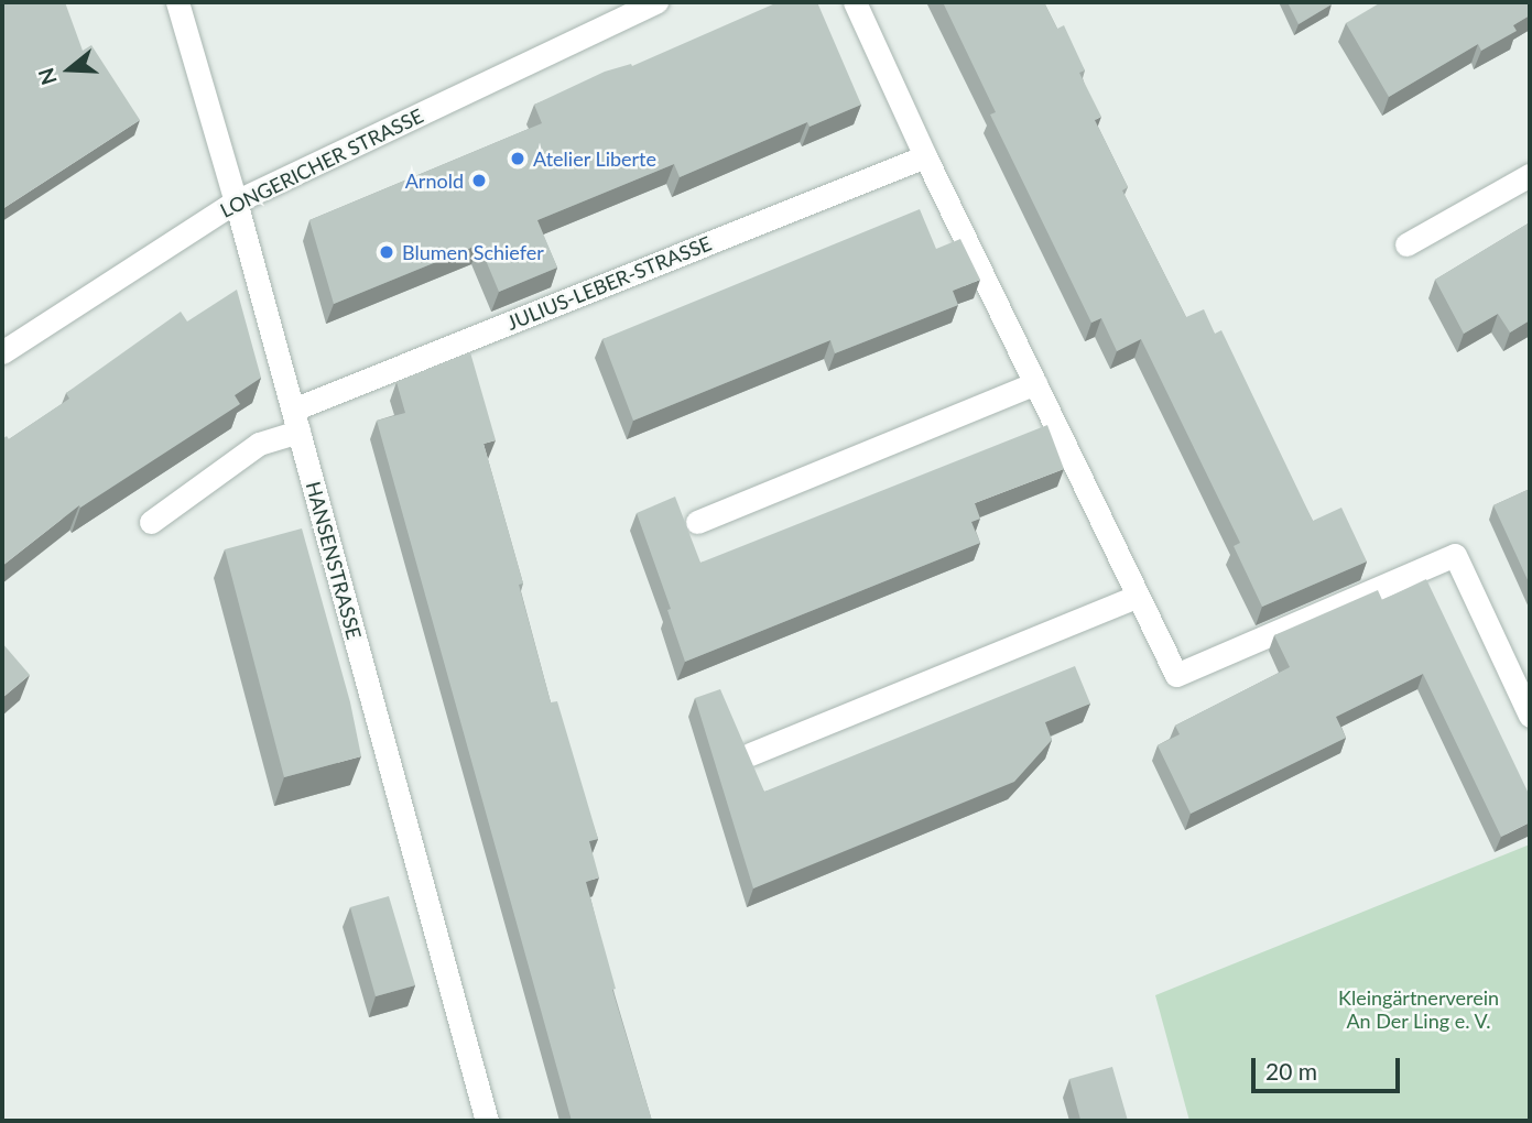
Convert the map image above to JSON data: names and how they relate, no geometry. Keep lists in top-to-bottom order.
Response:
{
  "streets": {
    "street": ["LONGERICHER STRASSE", "JULIUS-LEBER-STRASSE", "HANSENSTRASSE"]
  },
  "crossings": [
    ["LONGERICHER STRASSE", "HANSENSTRASSE"],
    ["JULIUS-LEBER-STRASSE", "HANSENSTRASSE"]
  ],
  "parks": ["Kleingärtnerverein An Der Ling e. V."],
  "places": ["Atelier Liberte", "Arnold", "Blumen Schiefer"],
  "scale_bar": "20 m",
  "north": "left"
}
